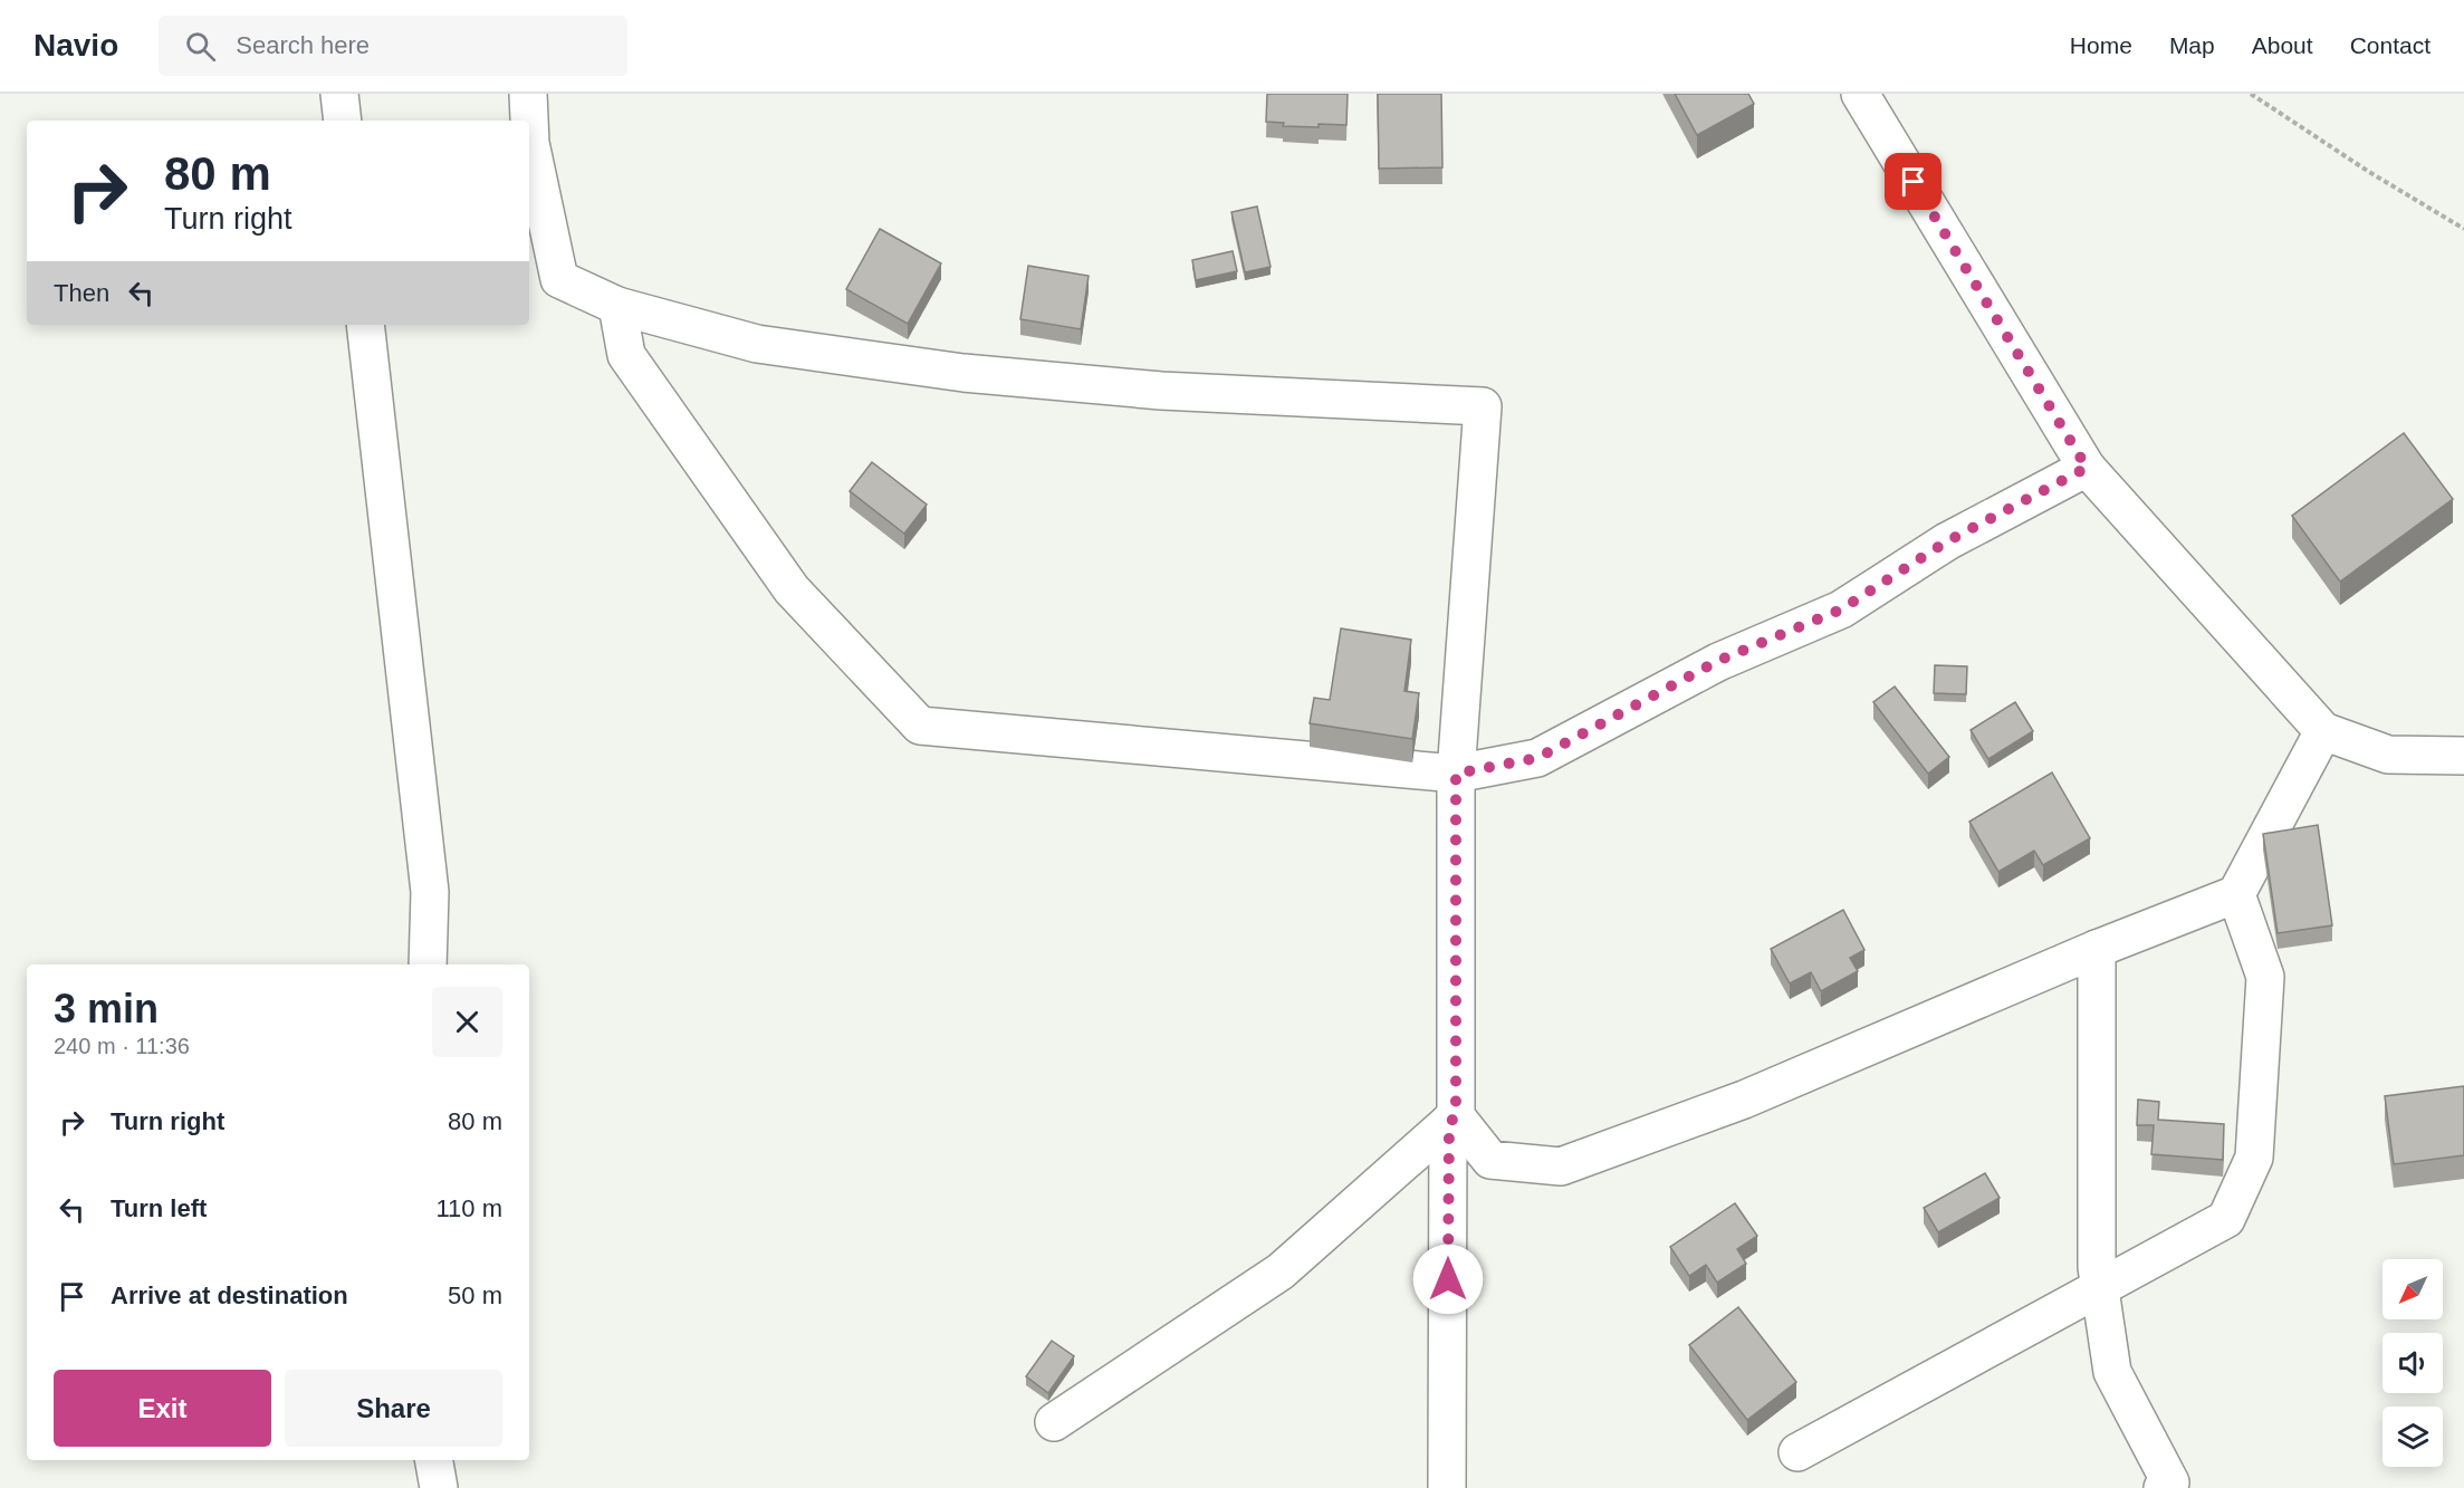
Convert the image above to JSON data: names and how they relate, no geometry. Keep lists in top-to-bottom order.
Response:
{
  "north": "bottom left",
  "page": {
    "header": "Navio",
    "search": "Search here",
    "nav": [
      "Home",
      "Map",
      "About",
      "Contact"
    ],
    "turn": ["80 m", "Turn right"],
    "then": "Then",
    "heading": ["3 min", "240 m · 11:36"],
    "list": [
      {
        "name": "Turn right",
        "value": "80 m"
      },
      {
        "name": "Turn left",
        "value": "110 m"
      },
      {
        "name": "Arrive at destination",
        "value": "50 m"
      }
    ],
    "buttons": ["Exit", "Share"]
  }
}
